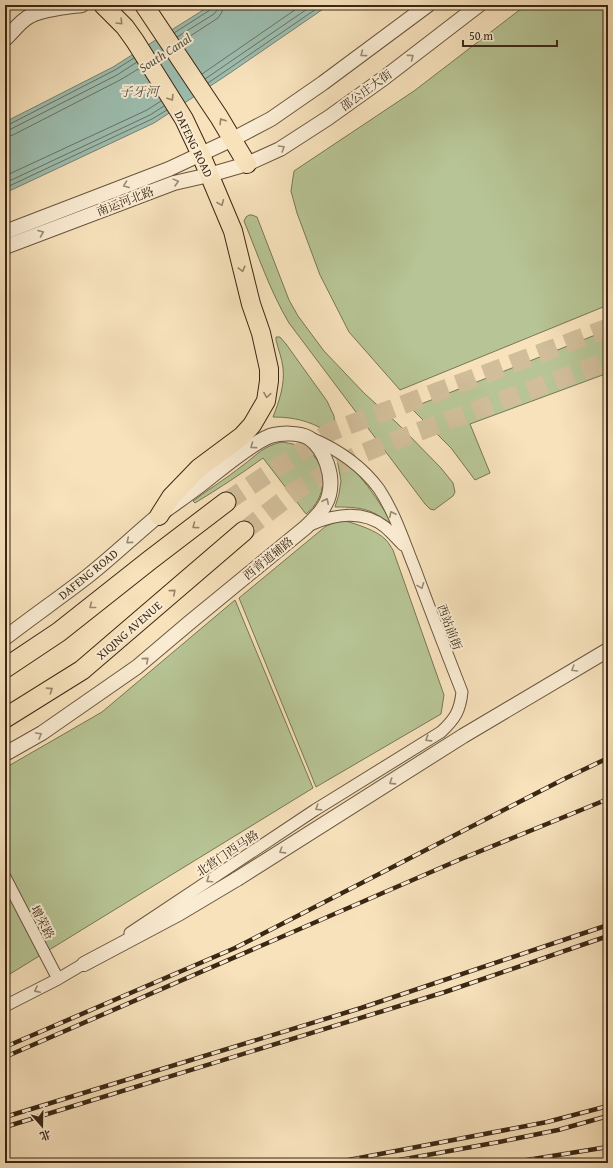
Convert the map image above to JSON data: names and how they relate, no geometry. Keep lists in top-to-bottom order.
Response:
{
  "streets": {
    "highway": ["XIQING AVENUE"],
    "main road": ["DAFENG ROAD"],
    "street": [
      "邵公庄大街",
      "南运河北路",
      "西青道辅路",
      "西站前街",
      "北营门西马路",
      "增荣路"
    ]
  },
  "crossings": [
    ["邵公庄大街", "南运河北路"],
    ["DAFENG ROAD", "南运河北路"],
    ["西青道辅路", "西站前街"],
    ["西站前街", "北营门西马路"],
    ["北营门西马路", "增荣路"]
  ],
  "one_way": ["DAFENG ROAD", "西青道辅路"],
  "water": ["South Canal", "子牙河"],
  "scale_bar": "50 m",
  "north": "bottom"
}
